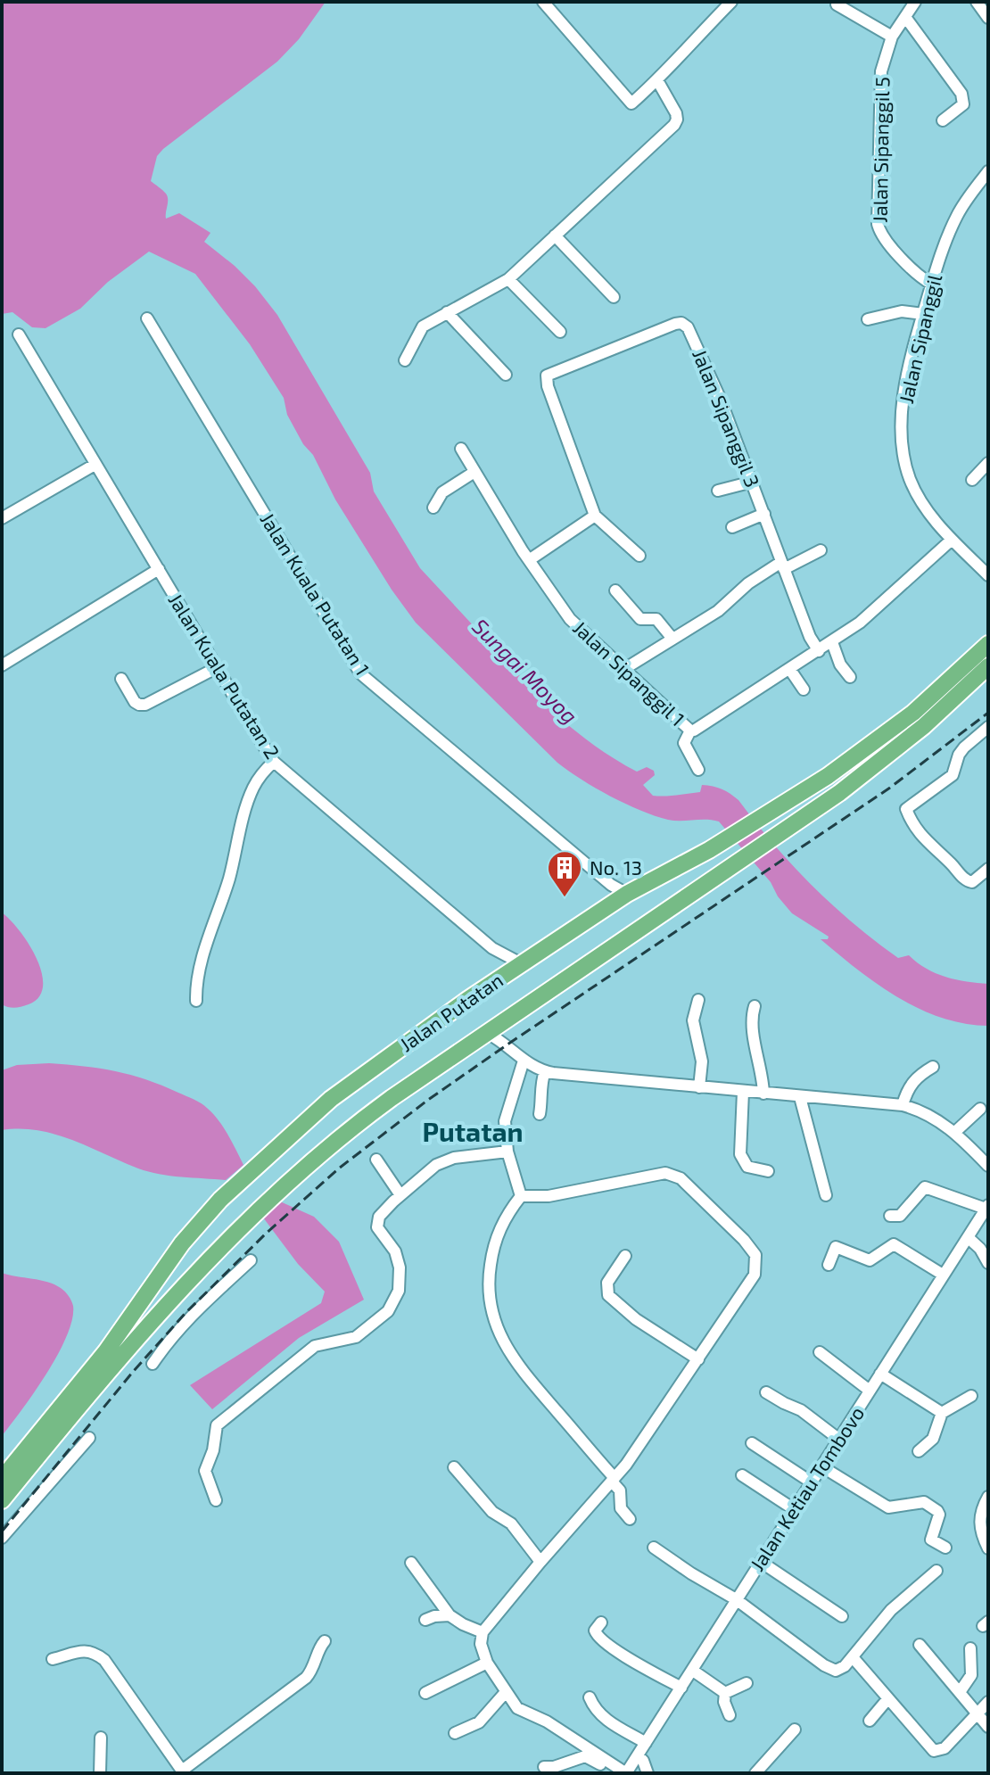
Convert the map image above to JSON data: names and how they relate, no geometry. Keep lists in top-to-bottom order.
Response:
{
  "streets": {
    "highway": ["Jalan Putatan"],
    "street": [
      "Jalan Sipanggil 5",
      "Jalan Sipanggil",
      "Jalan Sipanggil 3",
      "Jalan Kuala Putatan 1",
      "Jalan Sipanggil 1",
      "Jalan Kuala Putatan 2",
      "Jalan Ketiau Tombovo"
    ]
  },
  "crossings": [
    ["Jalan Sipanggil 5", "Jalan Sipanggil"],
    ["Jalan Sipanggil", "Jalan Sipanggil 1"],
    ["Jalan Sipanggil 3", "Jalan Sipanggil 1"],
    ["Jalan Kuala Putatan 1", "Jalan Putatan"],
    ["Jalan Kuala Putatan 2", "Jalan Putatan"]
  ],
  "districts": ["Putatan"],
  "water": ["Sungai Moyog"],
  "places": {
    "building": ["No. 13"]
  }
}
